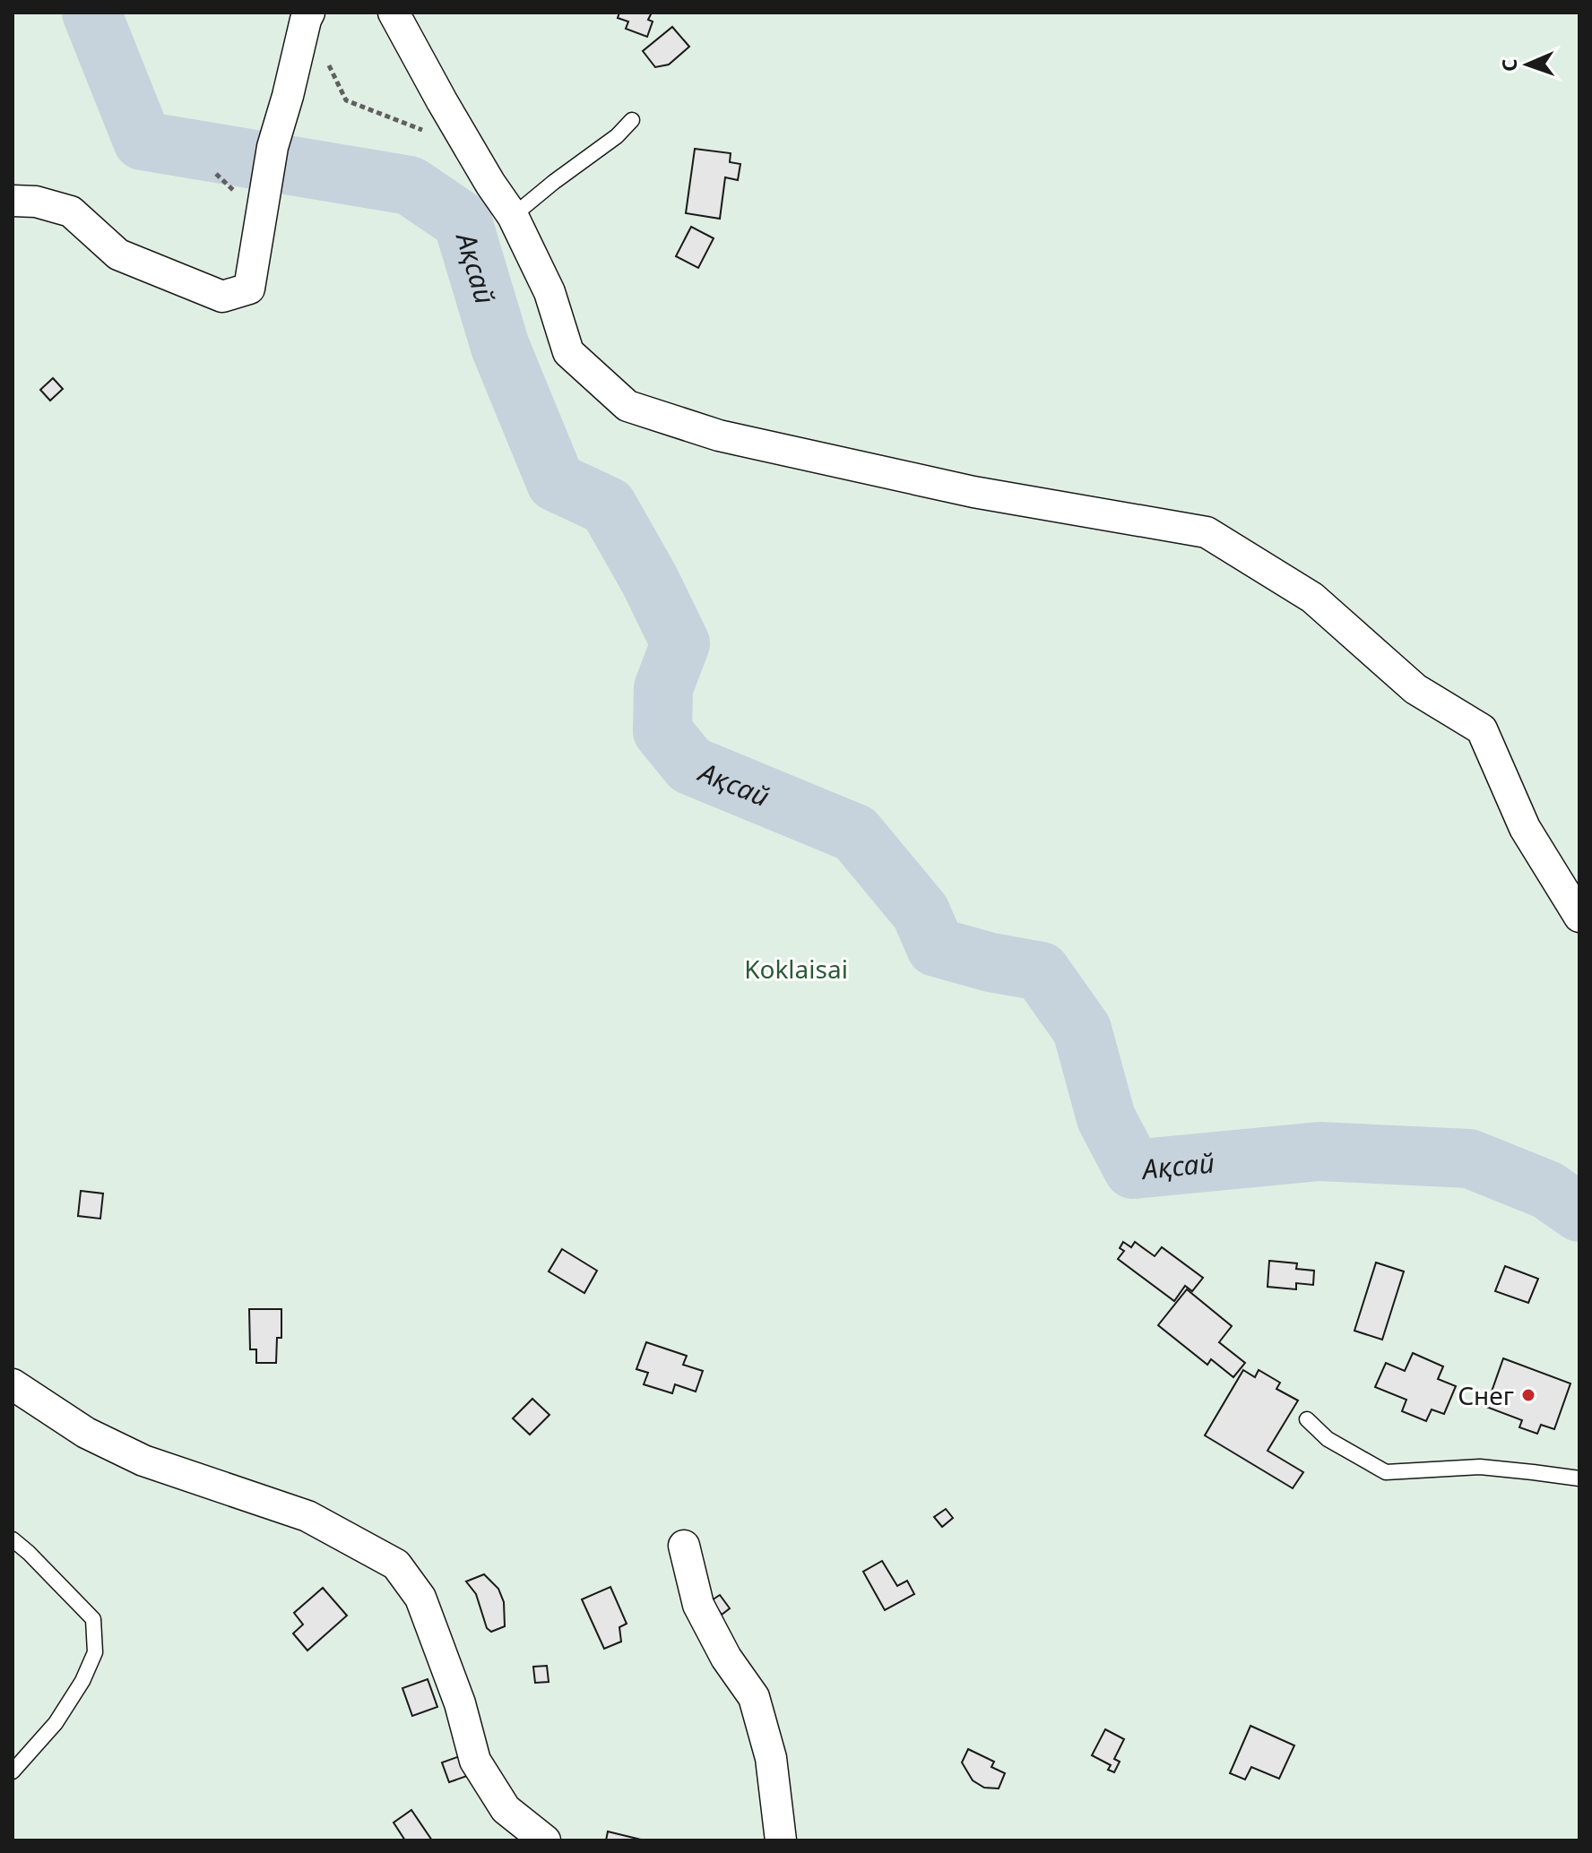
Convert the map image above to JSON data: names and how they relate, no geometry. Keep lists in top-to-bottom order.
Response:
{
  "water": ["Ақсай"],
  "parks": ["Koklaisai"],
  "places": ["Снег"],
  "north": "left"
}
